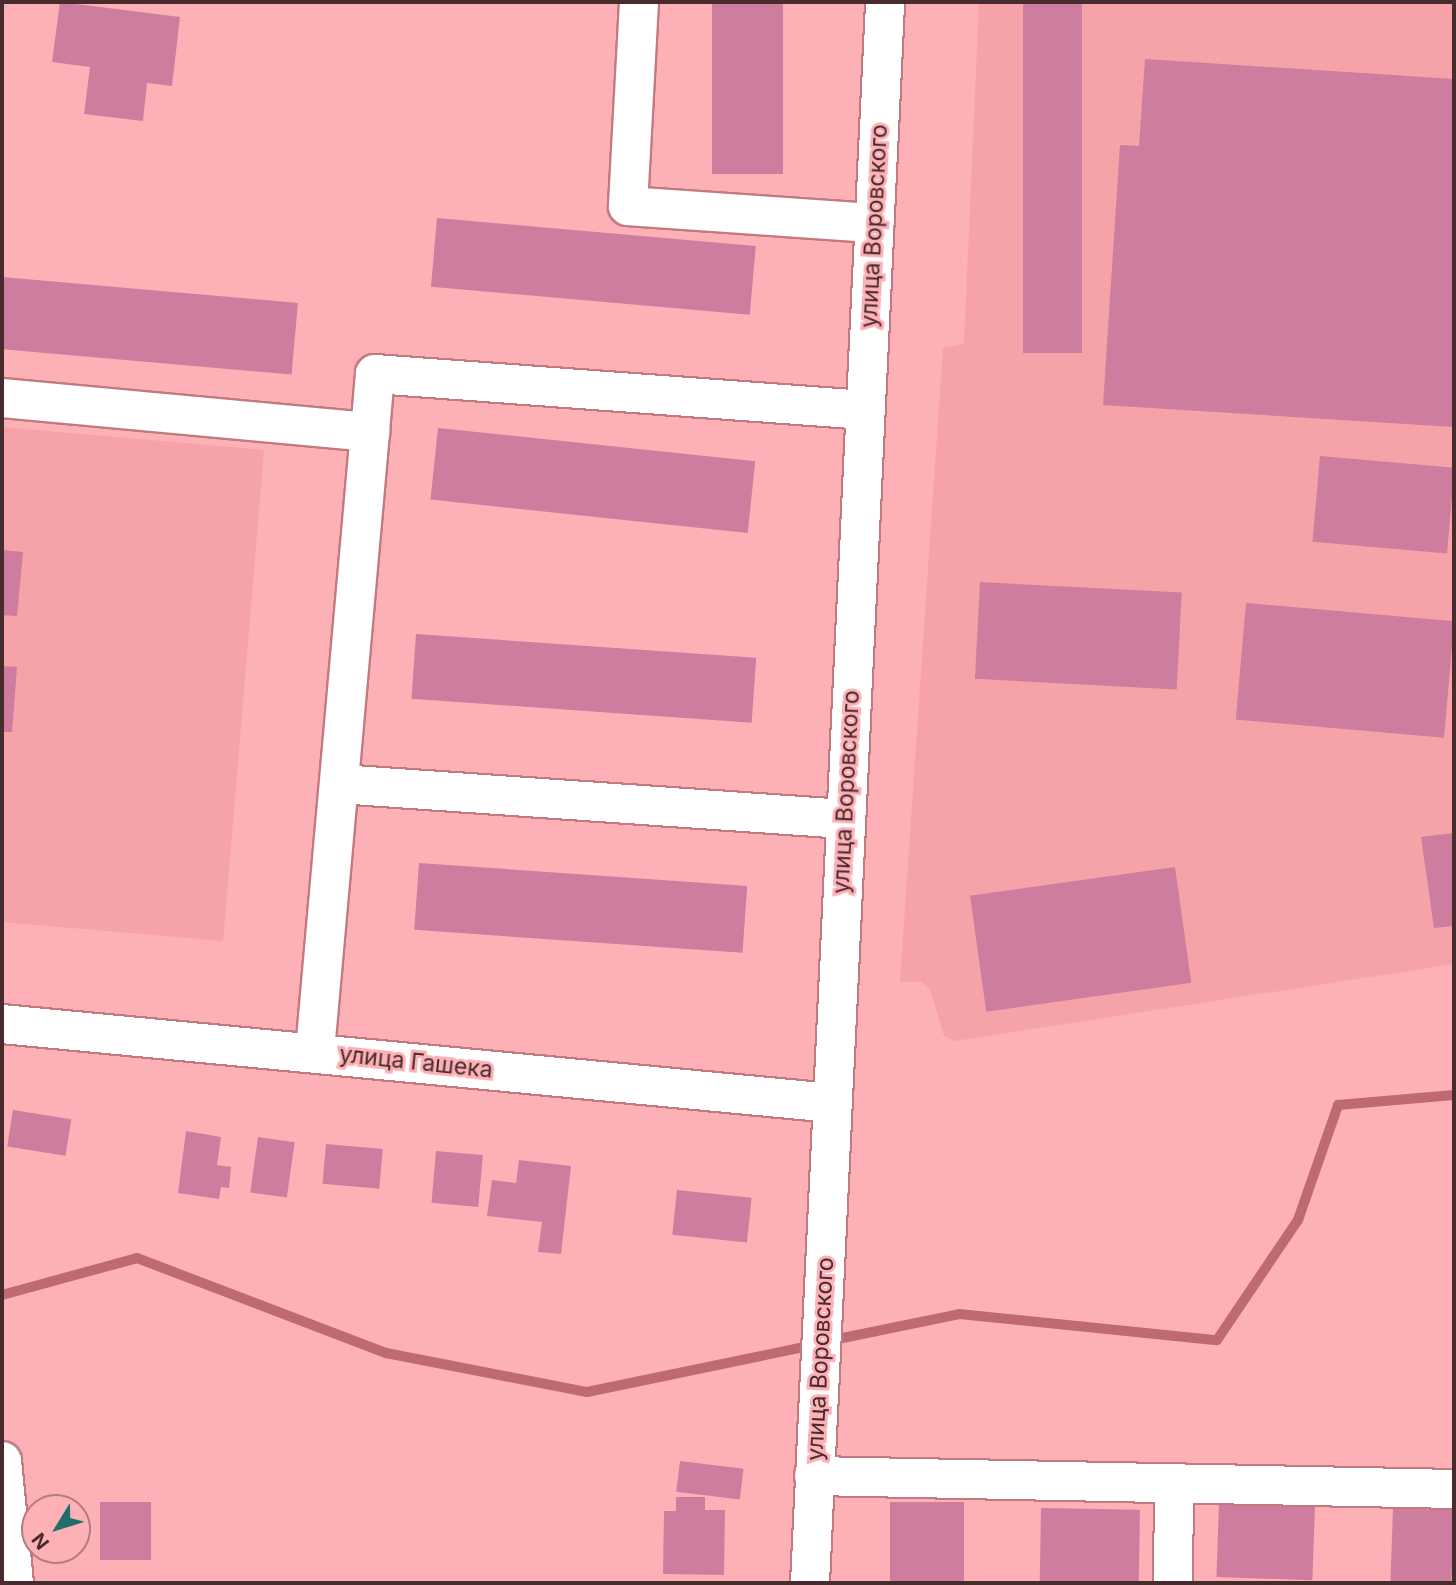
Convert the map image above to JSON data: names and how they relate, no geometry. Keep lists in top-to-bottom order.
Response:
{
  "streets": {
    "street": ["улица Воровского", "улица Гашека"]
  },
  "crossings": [
    ["улица Воровского", "улица Гашека"]
  ],
  "north": "bottom left"
}
